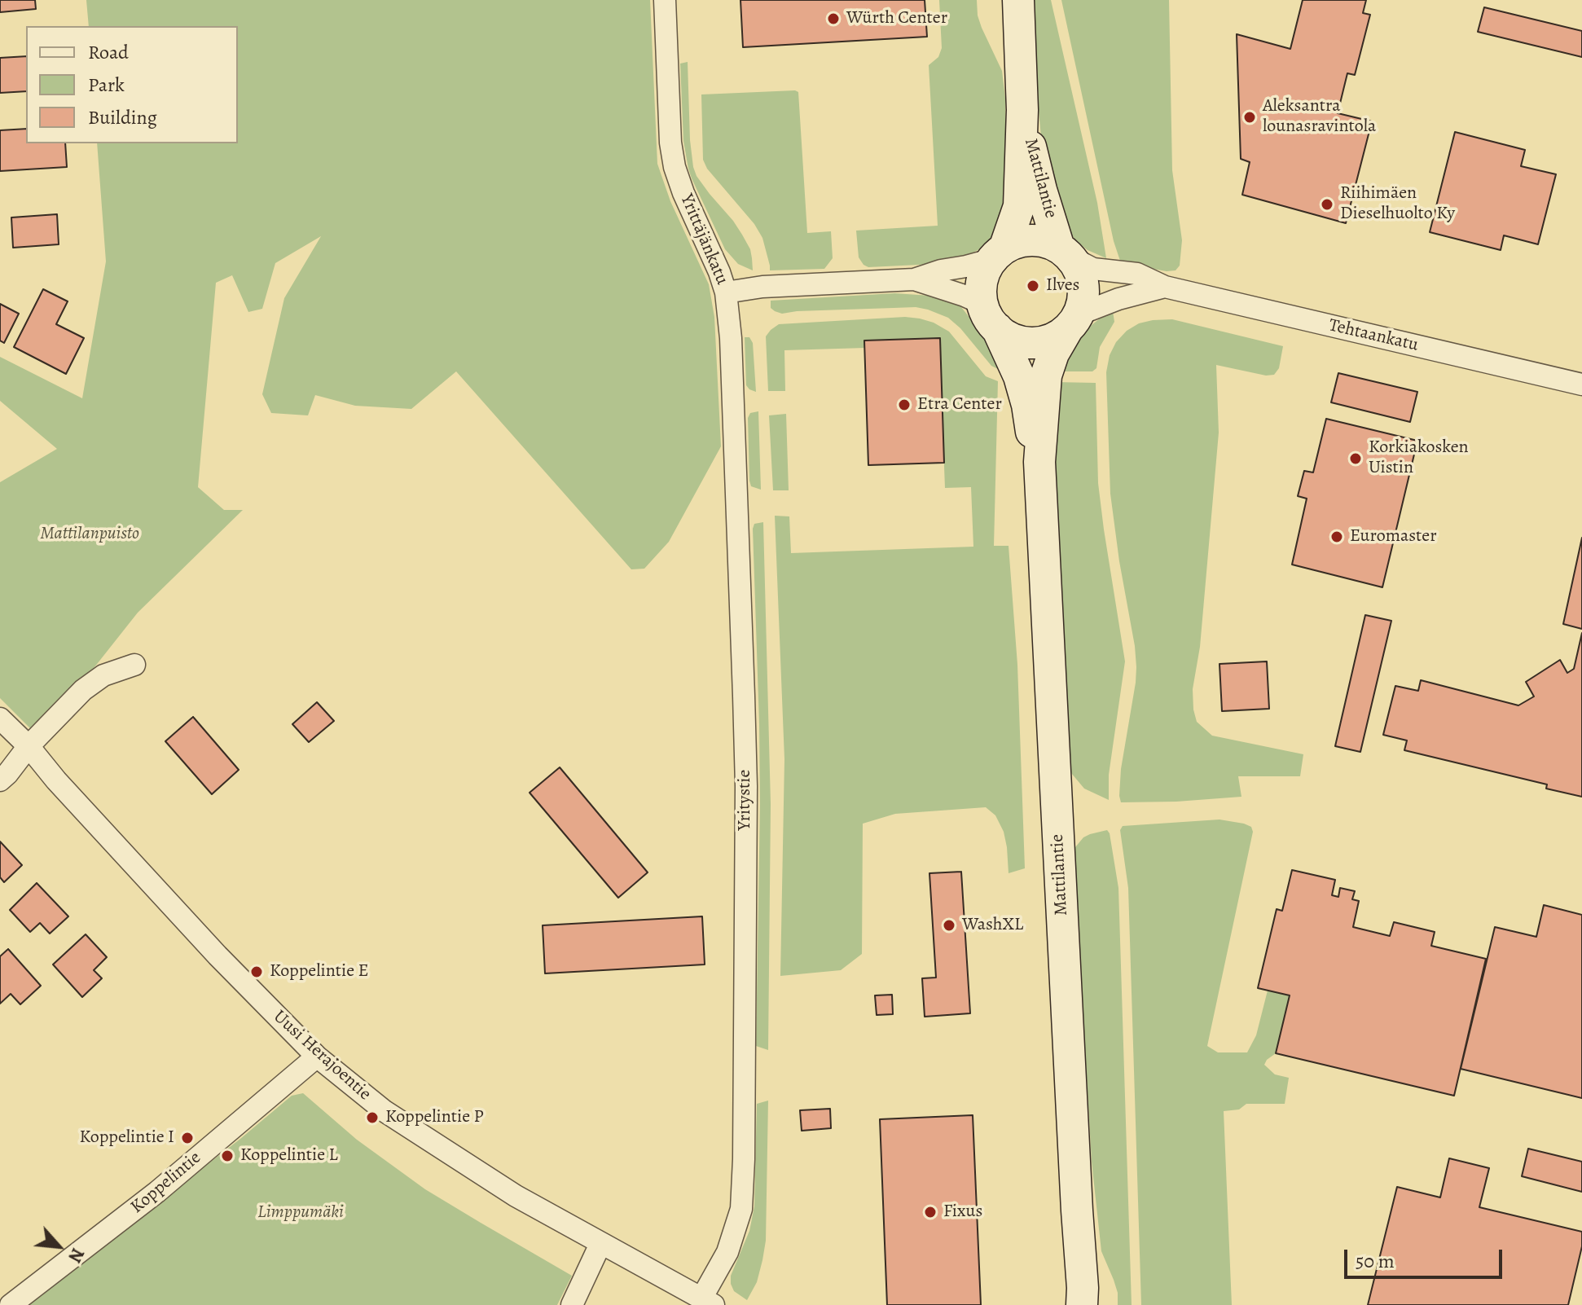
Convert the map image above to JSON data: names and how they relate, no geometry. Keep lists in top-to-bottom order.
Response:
{
  "streets": {
    "street": [
      "Mattilantie",
      "Yrittäjänkatu",
      "Tehtaankatu",
      "Yritystie",
      "Uusi Herajoentie",
      "Koppelintie"
    ]
  },
  "crossings": [
    ["Mattilantie", "Yrittäjänkatu"],
    ["Mattilantie", "Tehtaankatu"],
    ["Yrittäjänkatu", "Tehtaankatu"],
    ["Yrittäjänkatu", "Yritystie"],
    ["Yritystie", "Uusi Herajoentie"],
    ["Uusi Herajoentie", "Koppelintie"]
  ],
  "parks": ["Mattilanpuisto", "Limppumäki"],
  "places": [
    "Würth Center",
    "Aleksantra lounasravintola",
    "Riihimäen Dieselhuolto Ky",
    "Ilves",
    "Etra Center",
    "Korkiakosken Uistin",
    "Euromaster",
    "WashXL",
    "Koppelintie E",
    "Koppelintie P",
    "Koppelintie I",
    "Koppelintie L",
    "Fixus"
  ],
  "legend": ["Road", "Park", "Building"],
  "scale_bar": "50 m",
  "north": "bottom right"
}
